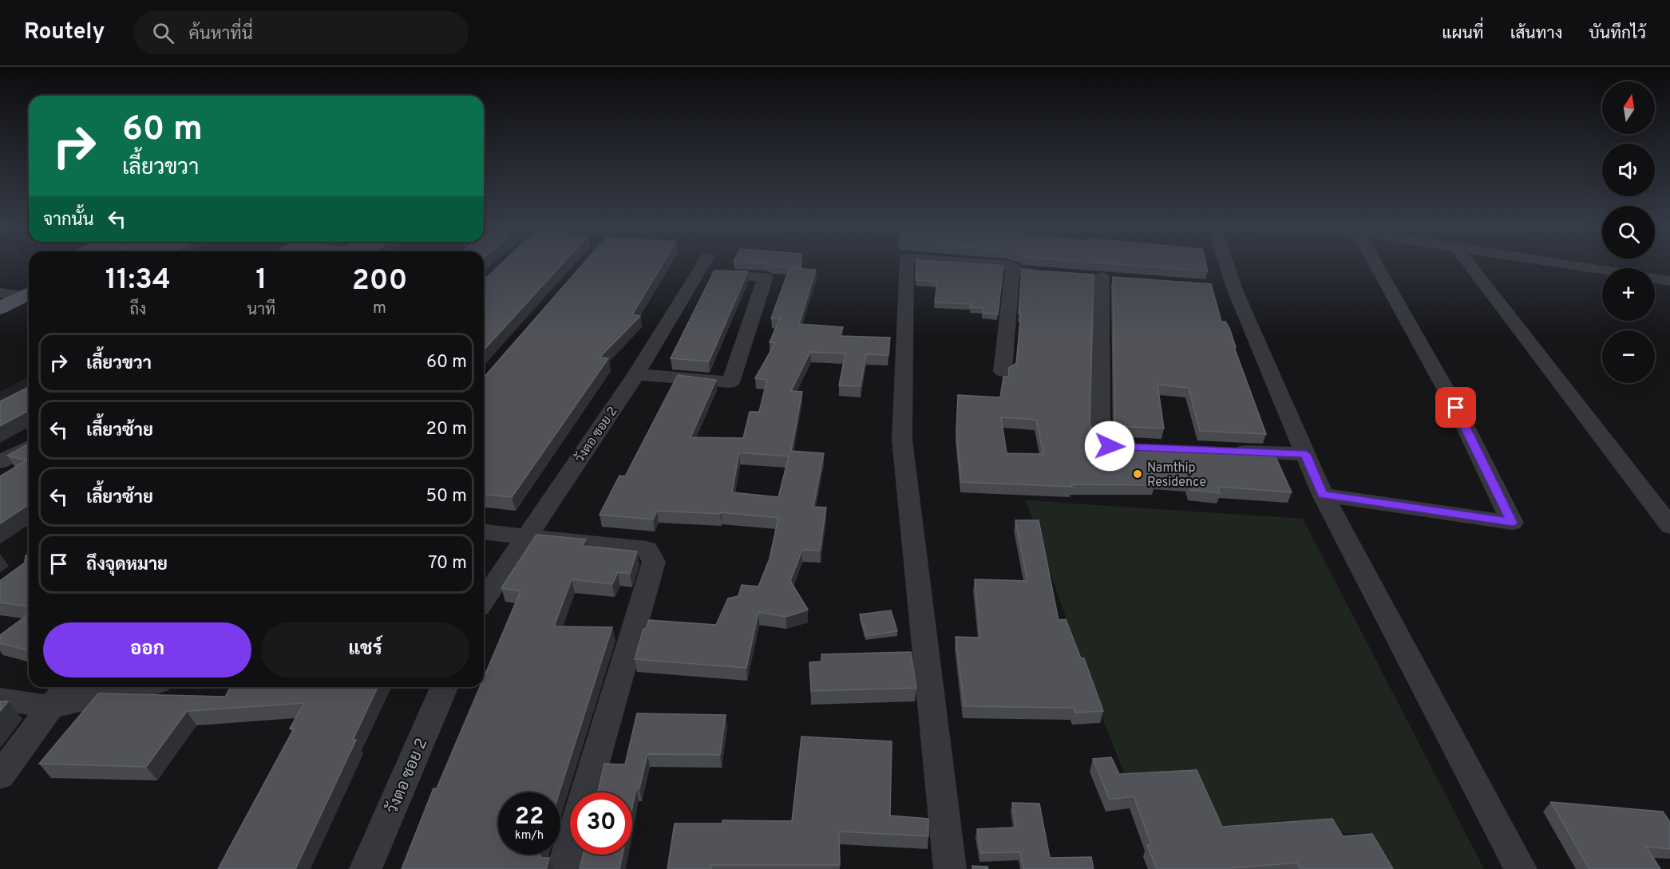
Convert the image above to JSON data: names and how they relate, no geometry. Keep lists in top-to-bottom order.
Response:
{
  "streets": {
    "street": ["วังตอ ซอย 2"]
  },
  "places": ["Namthip Residence"],
  "north": "top",
  "page": {
    "header": "Routely",
    "search": "ค้นหาที่นี่",
    "nav": ["แผนที่", "เส้นทาง", "บันทึกไว้"],
    "map_buttons": ["+", "−"],
    "turn": ["60 m", "เลี้ยวขวา"],
    "then": "จากนั้น",
    "eta": [
      "11:34",
      "ถึง",
      "1",
      "นาที",
      "200",
      "m"
    ],
    "list": [
      {
        "name": "เลี้ยวขวา",
        "value": "60 m"
      },
      {
        "name": "เลี้ยวซ้าย",
        "value": "20 m"
      },
      {
        "name": "เลี้ยวซ้าย",
        "value": "50 m"
      },
      {
        "name": "ถึงจุดหมาย",
        "value": "70 m"
      }
    ],
    "buttons": ["ออก", "แชร์"],
    "speed": "22 km/h",
    "limit": "30"
  }
}
